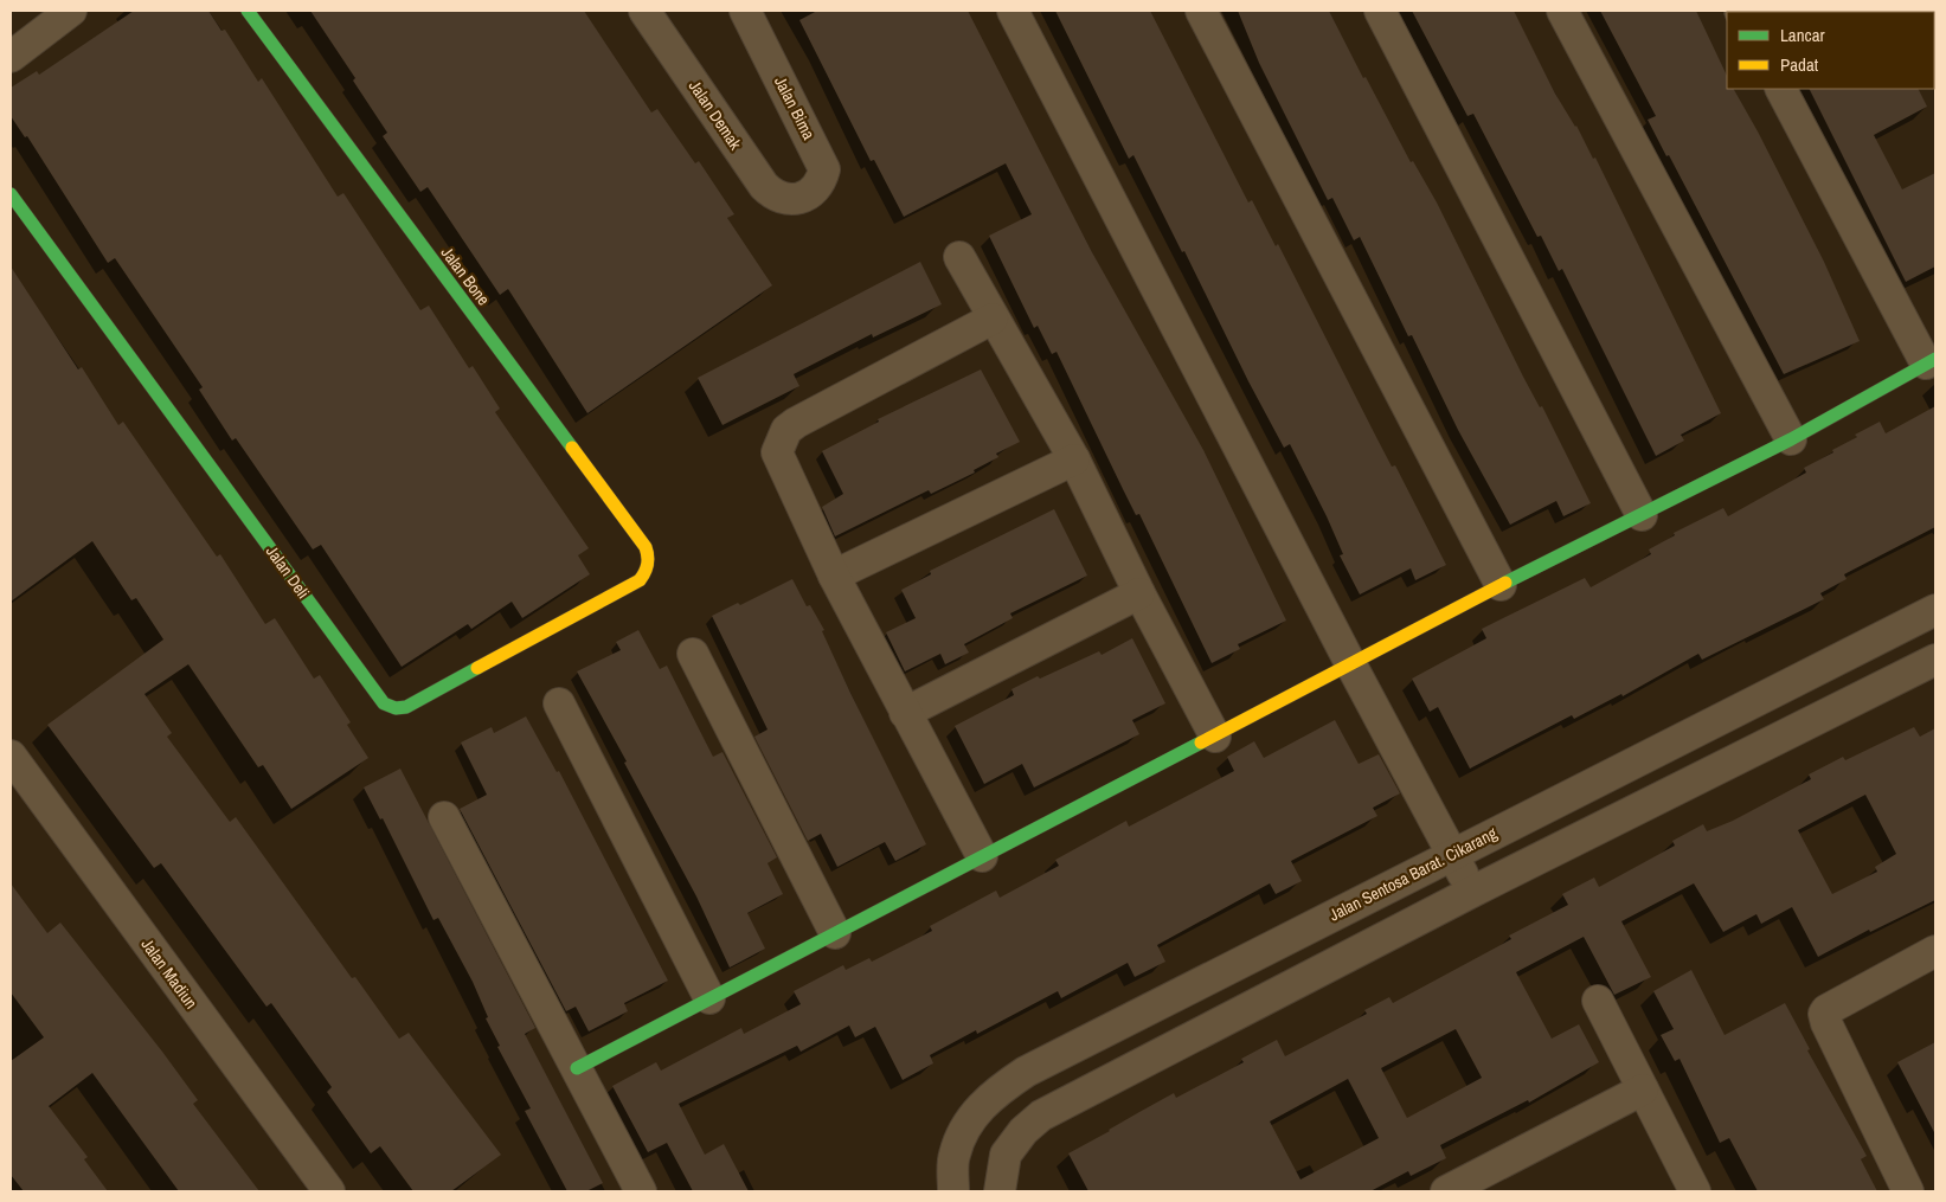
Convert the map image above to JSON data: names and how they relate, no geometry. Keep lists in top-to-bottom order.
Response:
{
  "streets": {
    "street": [
      "Jalan Bima",
      "Jalan Demak",
      "Jalan Bone",
      "Jalan Deli",
      "Jalan Sentosa Barat. Cikarang",
      "Jalan Madiun"
    ]
  },
  "crossings": [
    ["Jalan Bima", "Jalan Demak"],
    ["Jalan Bone", "Jalan Deli"]
  ],
  "legend": ["Lancar", "Padat"]
}
